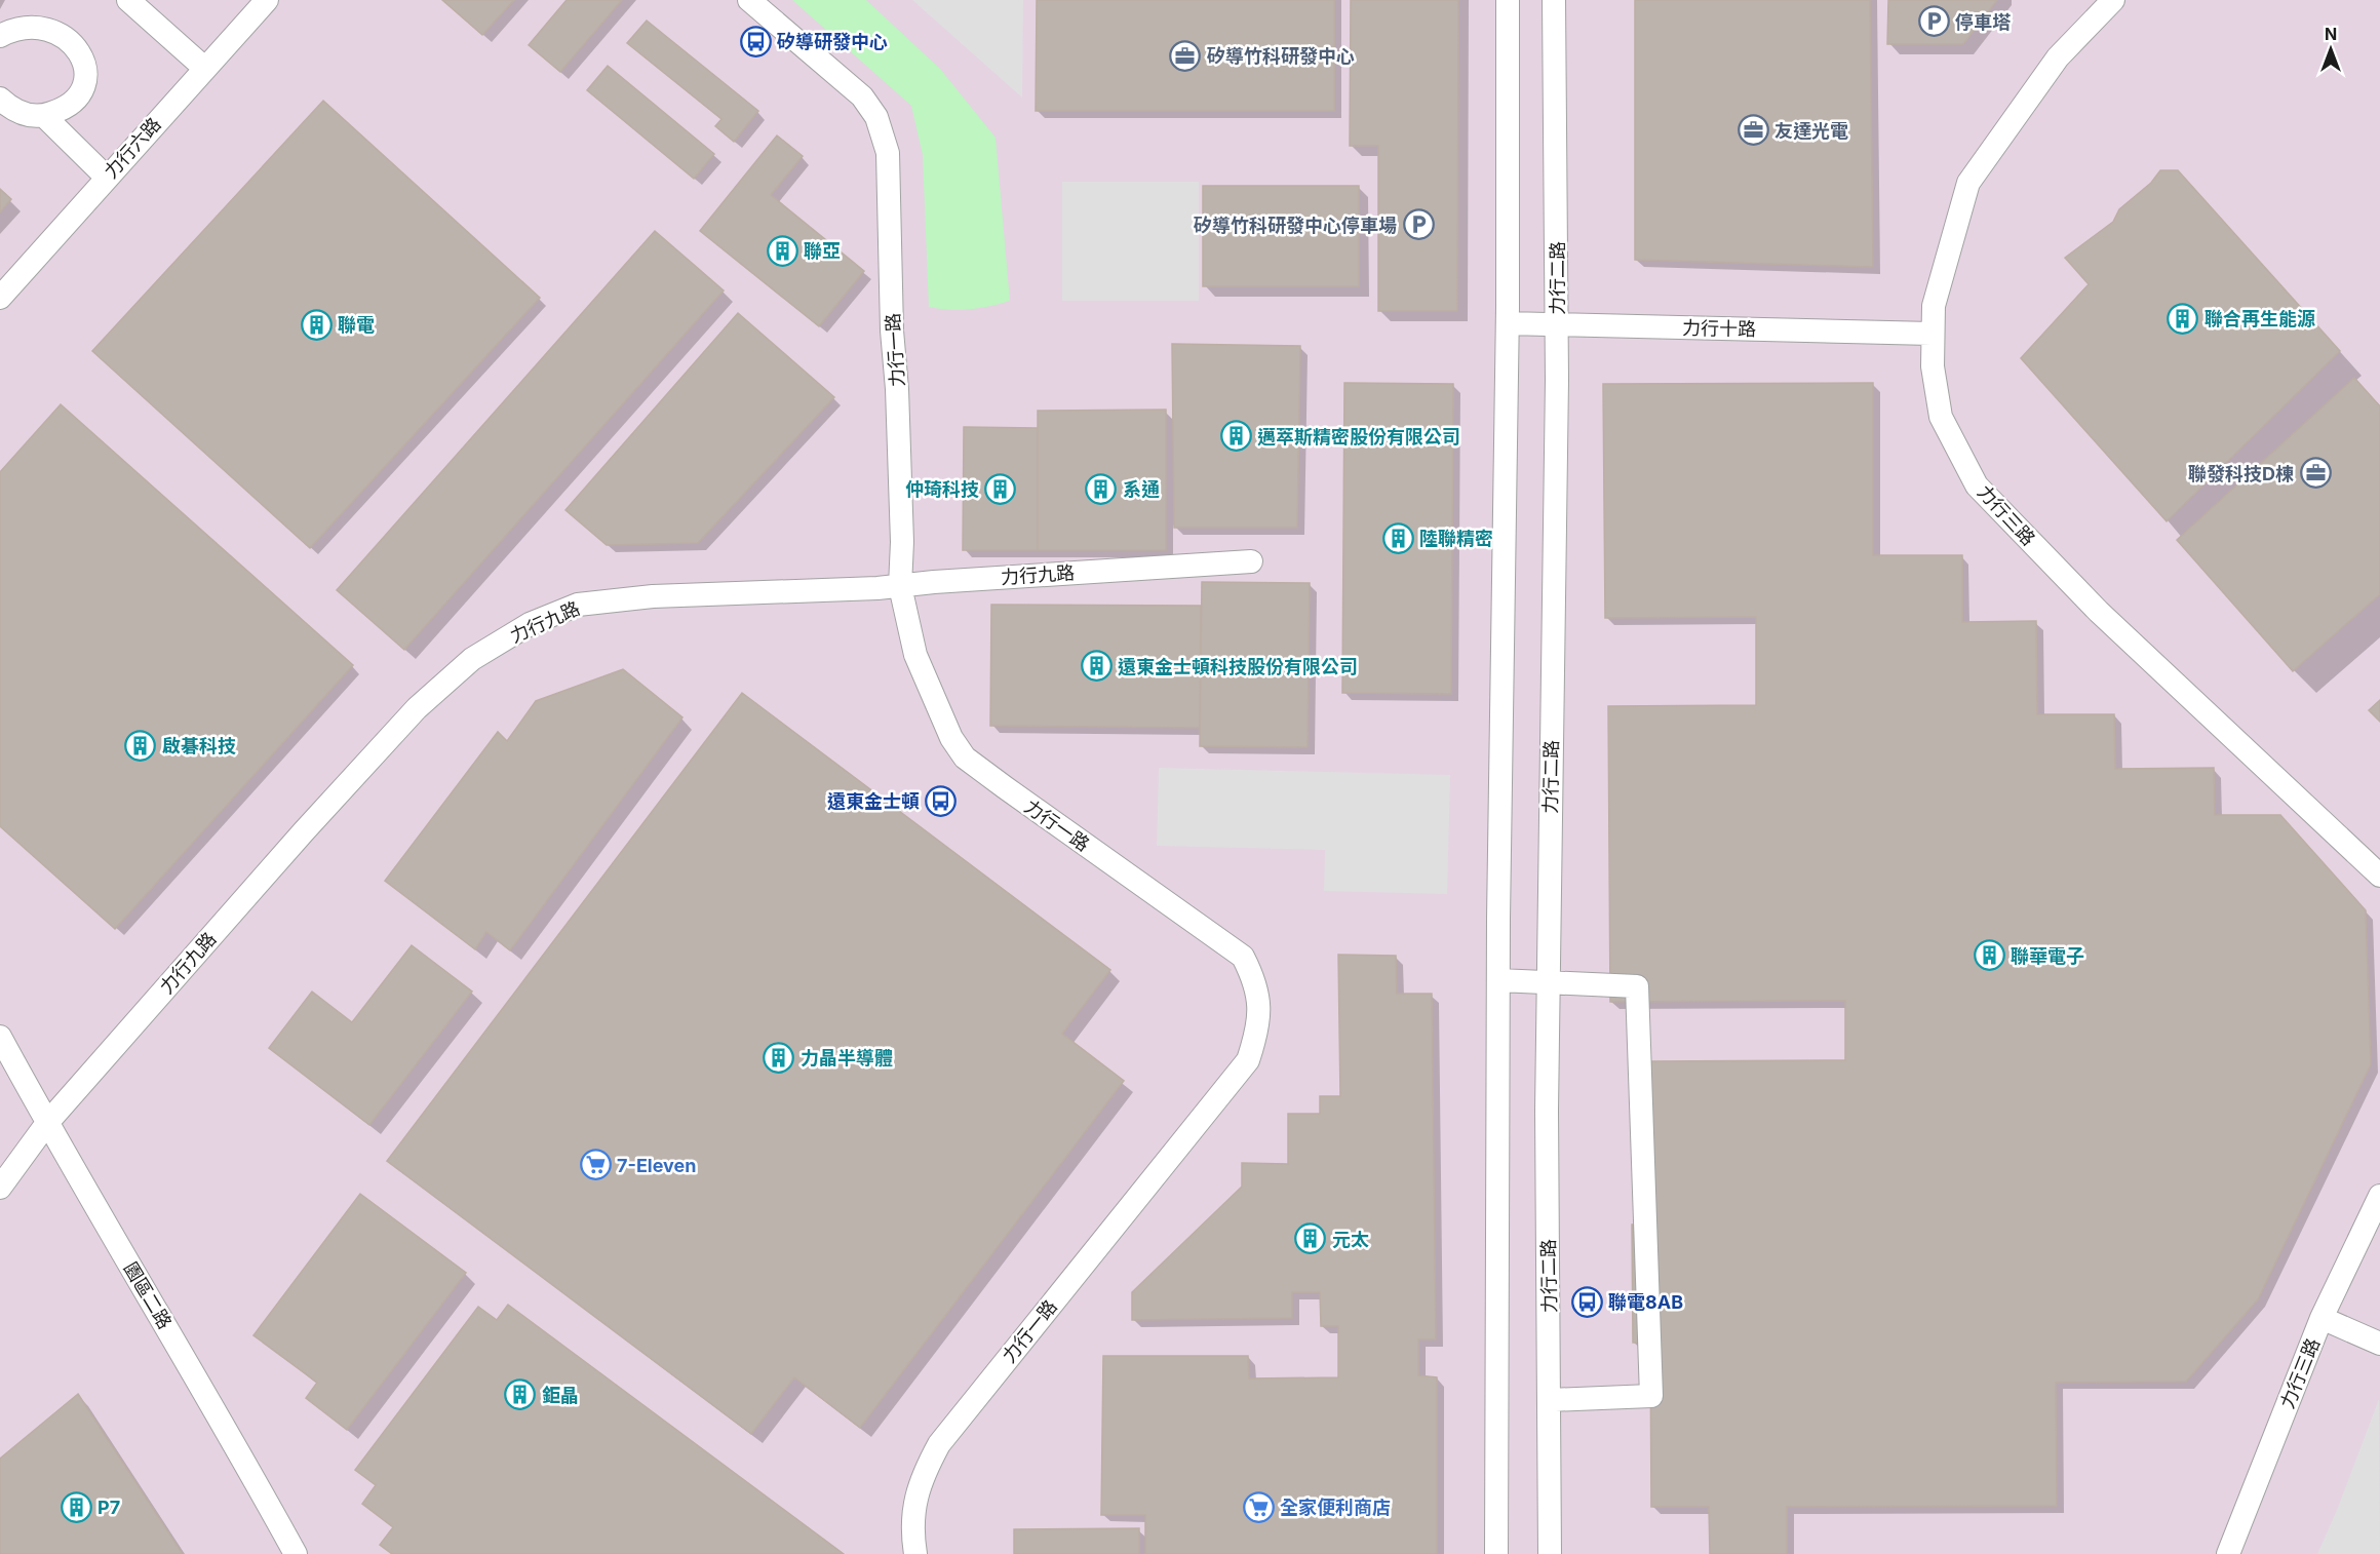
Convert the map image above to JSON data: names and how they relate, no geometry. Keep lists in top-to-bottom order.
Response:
{
  "streets": {
    "street": [
      "力行六路",
      "力行二路",
      "力行十路",
      "力行一路",
      "力行三路",
      "力行九路",
      "園區二路"
    ]
  },
  "crossings": [
    ["力行二路", "力行十路"],
    ["力行十路", "力行三路"],
    ["力行一路", "力行九路"],
    ["力行九路", "園區二路"]
  ],
  "places": {
    "parking": ["停車塔", "矽導竹科研發中心停車場"],
    "bus stop": ["矽導研發中心", "遠東金士頓", "聯電8AB"],
    "office": ["矽導竹科研發中心", "友達光電", "聯發科技D棟"],
    "building": [
      "聯亞",
      "聯合再生能源",
      "聯電",
      "邁萃斯精密股份有限公司",
      "仲琦科技",
      "系通",
      "陸聯精密",
      "遠東金士頓科技股份有限公司",
      "啟碁科技",
      "聯華電子",
      "力晶半導體",
      "元太",
      "鉅晶",
      "P7"
    ],
    "supermarket": ["7-Eleven", "全家便利商店"]
  },
  "north": "top"
}
